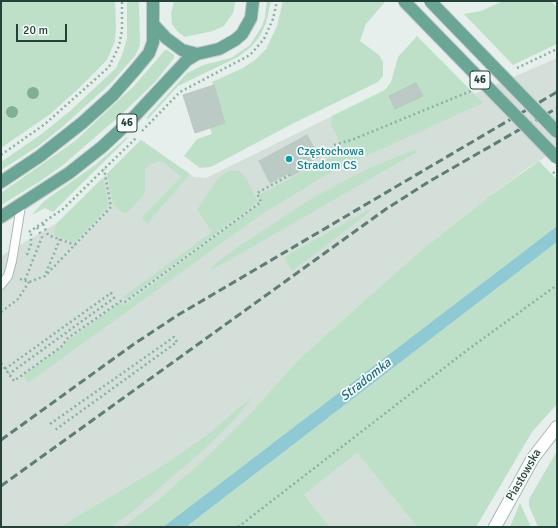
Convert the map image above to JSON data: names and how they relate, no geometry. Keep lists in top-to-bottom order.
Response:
{
  "streets": {
    "main road": ["46"],
    "street": ["Piastowska"]
  },
  "water": ["Stradomka"],
  "places": ["Częstochowa Stradom CS"],
  "scale_bar": "20 m"
}
